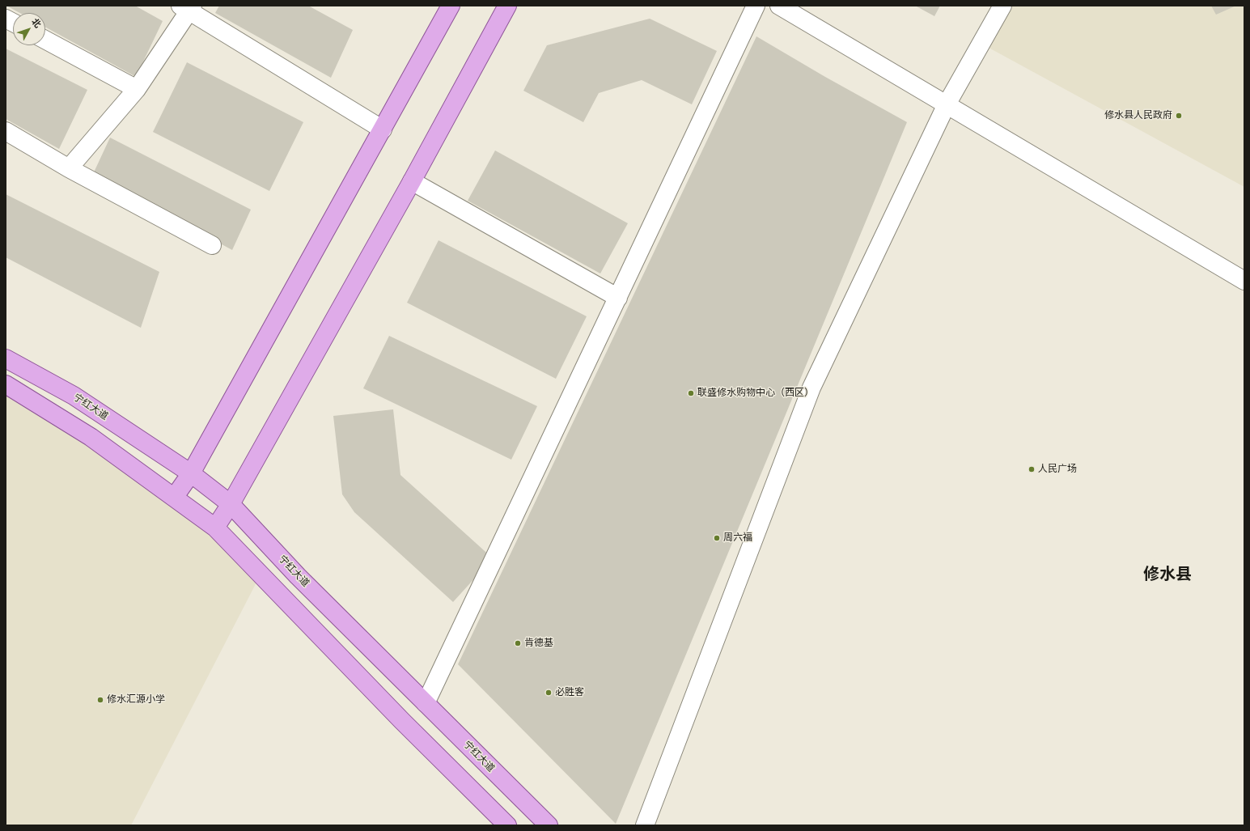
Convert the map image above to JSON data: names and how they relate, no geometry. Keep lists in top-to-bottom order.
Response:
{
  "streets": {
    "main road": ["宁红大道"]
  },
  "districts": ["修水县"],
  "places": [
    "修水县人民政府",
    "联盛修水购物中心（西区）",
    "人民广场",
    "周六福",
    "肯德基",
    "必胜客",
    "修水汇源小学"
  ],
  "north": "top right"
}
